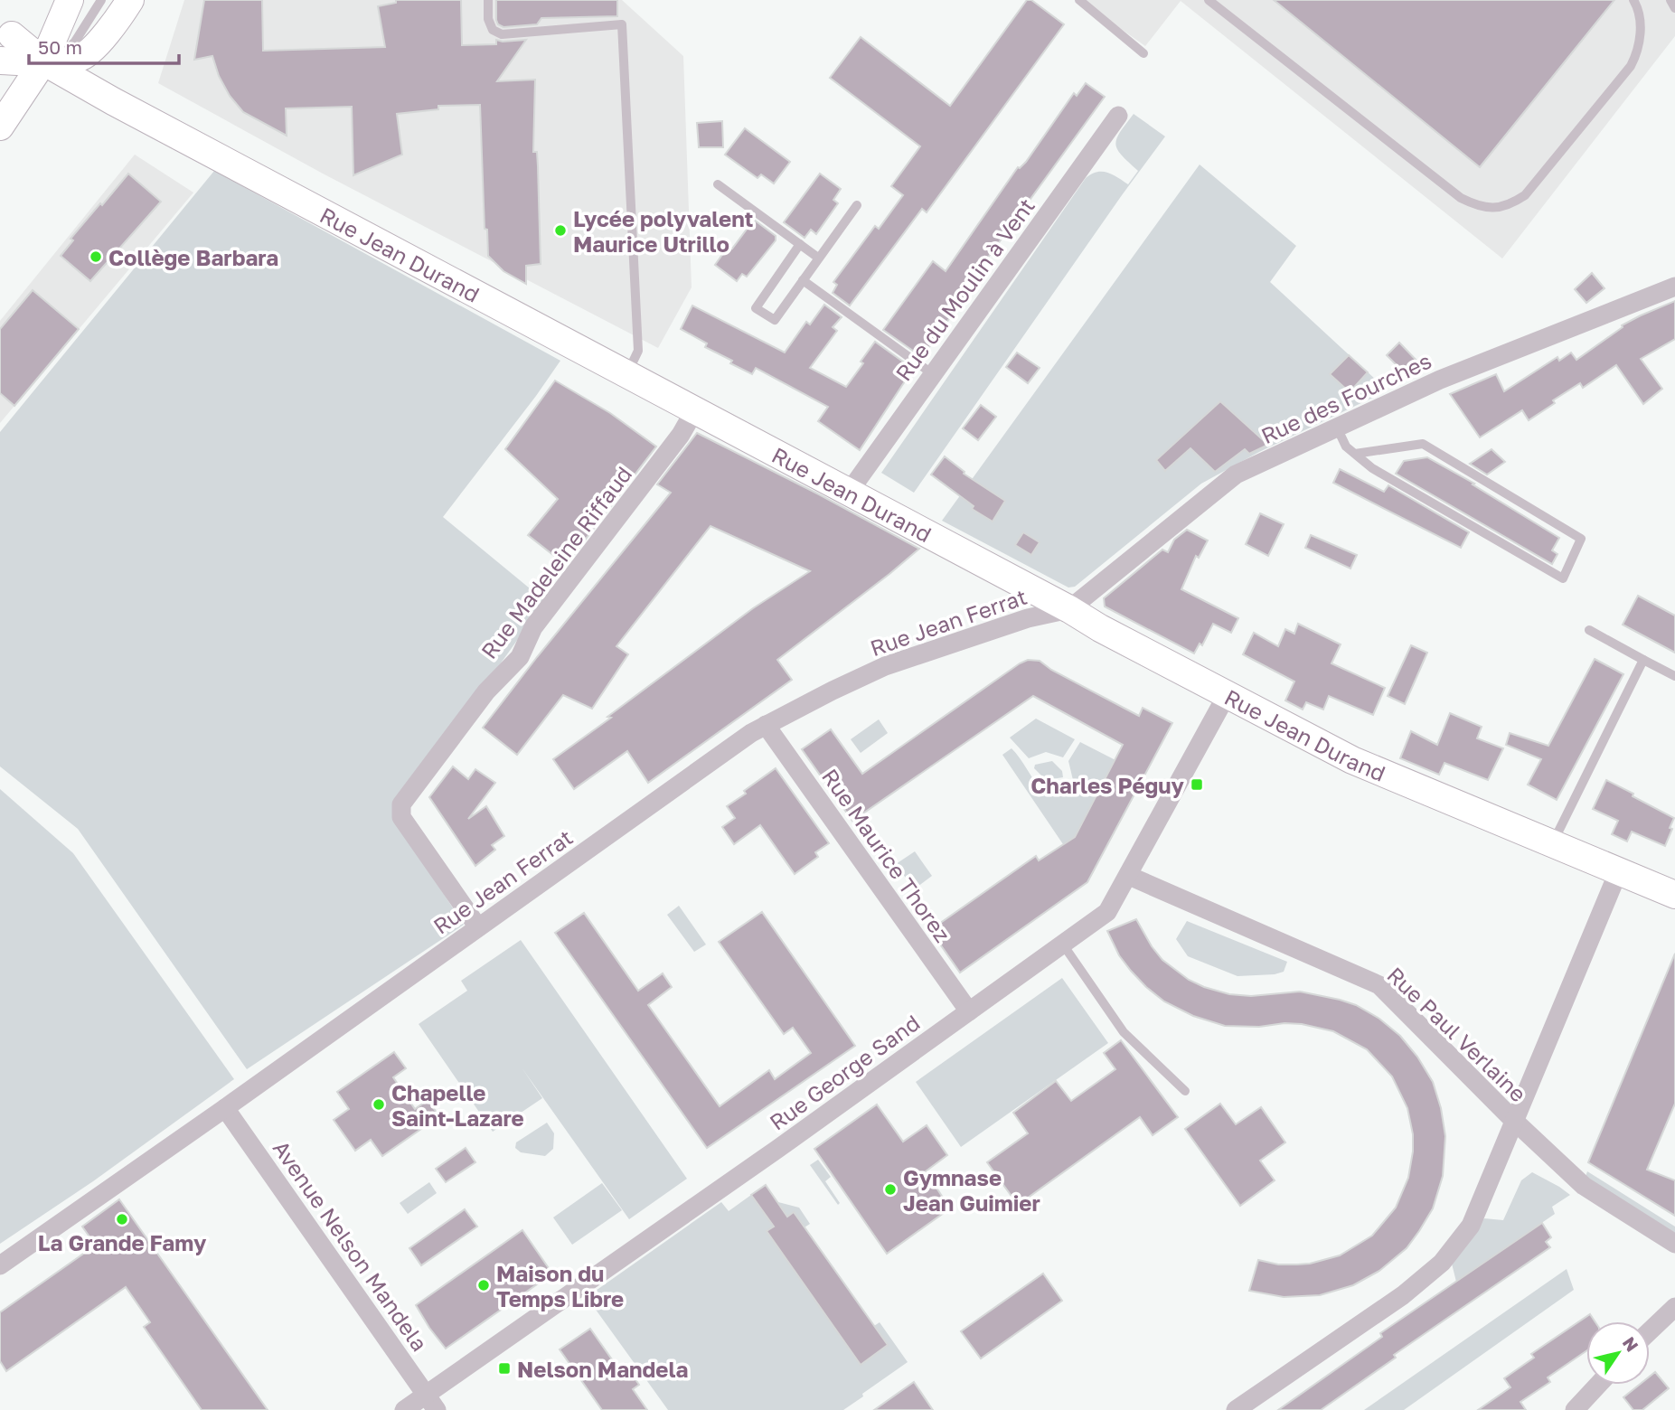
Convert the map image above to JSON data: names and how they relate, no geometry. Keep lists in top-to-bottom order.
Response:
{
  "streets": {
    "street": [
      "Rue Jean Durand",
      "Rue du Moulin à Vent",
      "Rue des Fourches",
      "Rue Madeleine Riffaud",
      "Rue Jean Ferrat",
      "Rue Maurice Thorez",
      "Rue Paul Verlaine",
      "Rue George Sand",
      "Avenue Nelson Mandela"
    ]
  },
  "crossings": [
    ["Rue Jean Durand", "Rue du Moulin à Vent"],
    ["Rue Jean Durand", "Rue des Fourches"],
    ["Rue Jean Durand", "Rue Madeleine Riffaud"],
    ["Rue Jean Durand", "Rue Jean Ferrat"],
    ["Rue Jean Durand", "Rue George Sand"],
    ["Rue des Fourches", "Rue Jean Ferrat"],
    ["Rue Madeleine Riffaud", "Rue Jean Ferrat"],
    ["Rue Jean Ferrat", "Rue Maurice Thorez"],
    ["Rue Jean Ferrat", "Avenue Nelson Mandela"],
    ["Rue Maurice Thorez", "Rue George Sand"],
    ["Rue Paul Verlaine", "Rue George Sand"],
    ["Rue George Sand", "Avenue Nelson Mandela"]
  ],
  "places": {
    "other": [
      "Lycée polyvalent Maurice Utrillo",
      "Collège Barbara",
      "Chapelle Saint-Lazare",
      "Gymnase Jean Guimier",
      "La Grande Famy",
      "Maison du Temps Libre"
    ],
    "transit": ["Charles Péguy", "Nelson Mandela"]
  },
  "scale_bar": "50 m",
  "north": "top right"
}
